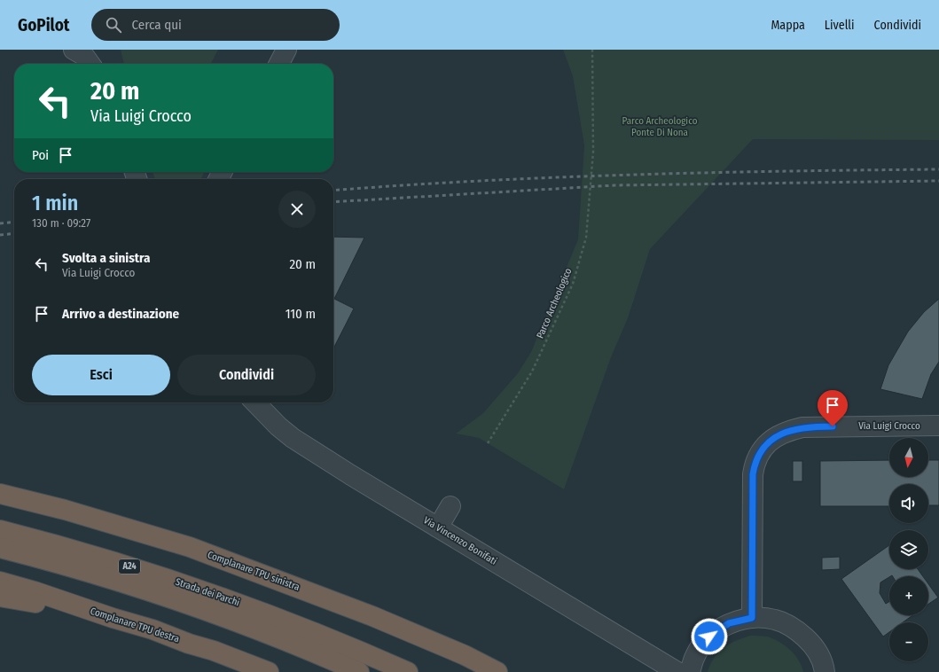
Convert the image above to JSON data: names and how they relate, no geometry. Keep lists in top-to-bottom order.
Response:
{
  "streets": {
    "highway": [
      "A24",
      "Complanare TPU sinistra",
      "Strada dei Parchi",
      "Complanare TPU destra"
    ],
    "street": ["Via Luigi Crocco", "Via Vincenzo Bonifati"],
    "path": ["Parco Archeologico"]
  },
  "parks": ["Parco Archeologico Ponte Di Nona"],
  "north": "bottom",
  "page": {
    "header": "GoPilot",
    "search": "Cerca qui",
    "nav": ["Mappa", "Livelli", "Condividi"],
    "turn": ["20 m", "Via Luigi Crocco"],
    "then": "Poi",
    "heading": ["1 min", "130 m · 09:27"],
    "list": [
      {
        "name": "Svolta a sinistra",
        "note": "Via Luigi Crocco",
        "value": "20 m"
      },
      {
        "name": "Arrivo a destinazione",
        "value": "110 m"
      }
    ],
    "buttons": ["Esci", "Condividi"],
    "map_buttons": ["+", "−"]
  }
}
